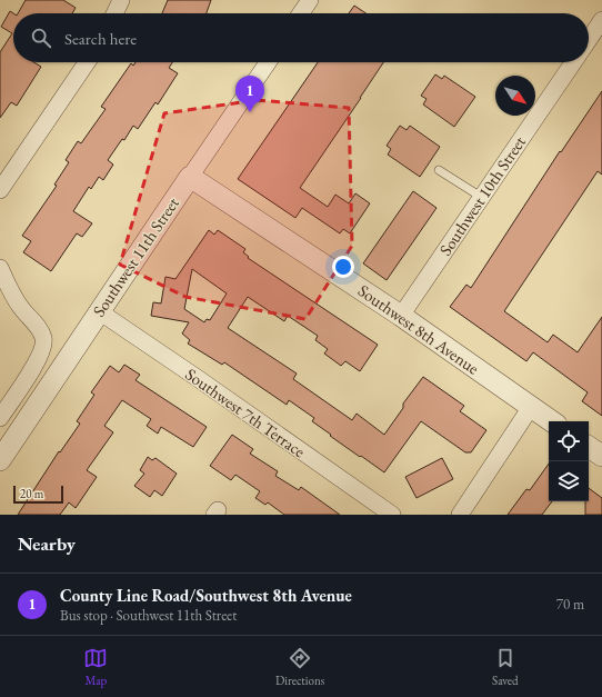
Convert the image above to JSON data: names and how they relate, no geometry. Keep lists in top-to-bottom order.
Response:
{
  "streets": {
    "street": [
      "Southwest 10th Street",
      "Southwest 11th Street",
      "Southwest 8th Avenue",
      "Southwest 7th Terrace"
    ]
  },
  "crossings": [
    ["Southwest 10th Street", "Southwest 8th Avenue"],
    ["Southwest 11th Street", "Southwest 8th Avenue"],
    ["Southwest 11th Street", "Southwest 7th Terrace"]
  ],
  "scale_bar": "20 m",
  "north": "bottom right",
  "page": {
    "search": "Search here",
    "pins": "1",
    "scale": "20 m",
    "heading": "Nearby",
    "list": [
      {
        "mark": "1",
        "name": "County Line Road/Southwest 8th Avenue",
        "note": "Bus stop · Southwest 11th Street",
        "value": "70 m"
      }
    ],
    "nav": ["Map", "Directions", "Saved"]
  }
}
